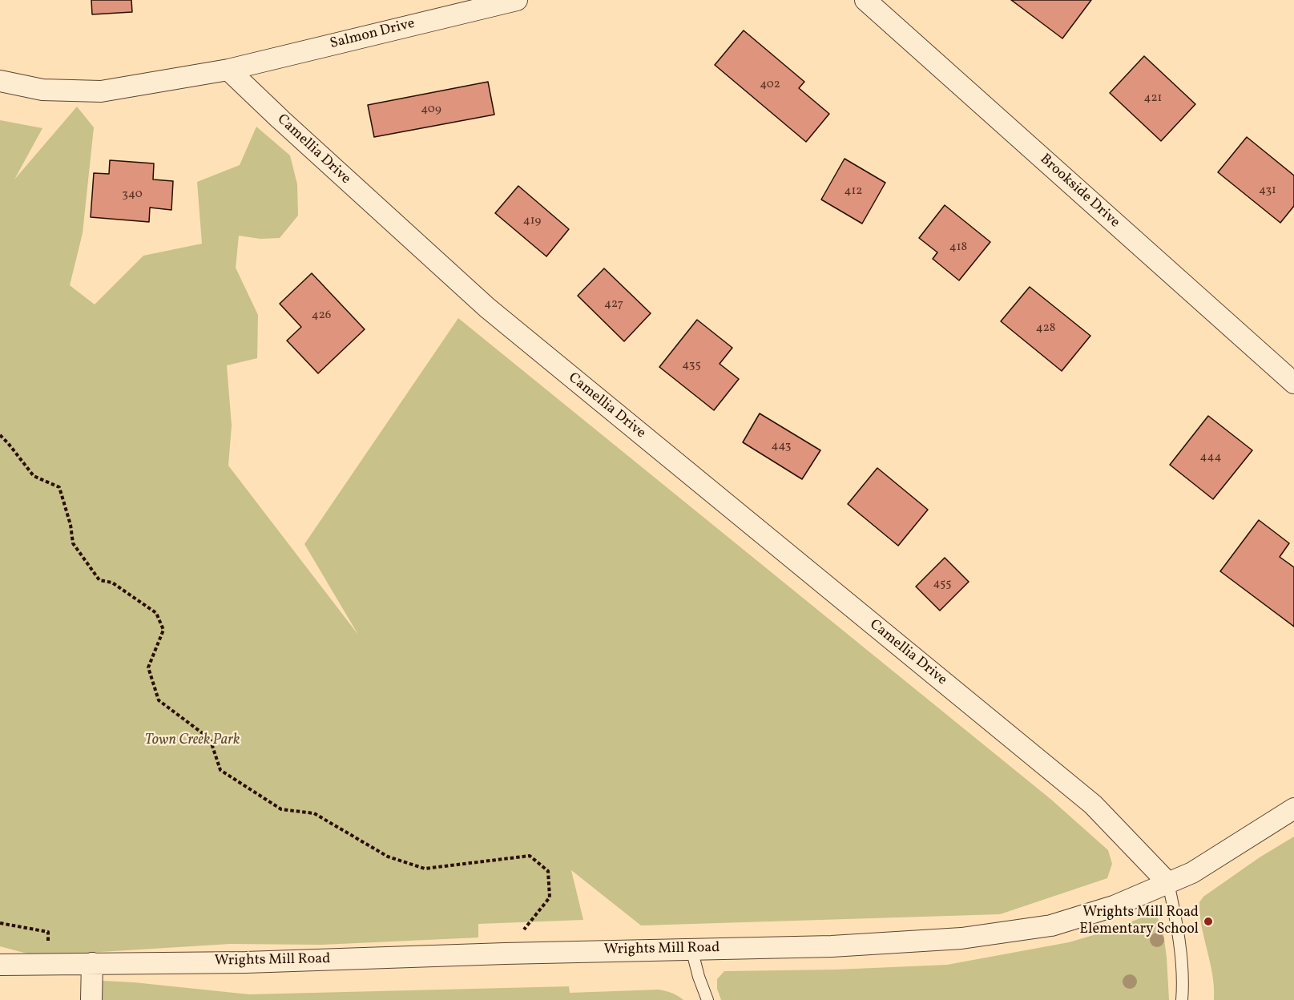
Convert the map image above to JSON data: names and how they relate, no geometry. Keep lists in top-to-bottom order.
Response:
{
  "streets": {
    "street": [
      "Salmon Drive",
      "Camellia Drive",
      "Brookside Drive",
      "Wrights Mill Road"
    ]
  },
  "crossings": [
    ["Salmon Drive", "Camellia Drive"],
    ["Camellia Drive", "Wrights Mill Road"]
  ],
  "parks": ["Town Creek Park"],
  "places": ["Wrights Mill Road Elementary School"],
  "house_numbers": [
    "402",
    "421",
    "409",
    "431",
    "412",
    "340",
    "419",
    "418",
    "427",
    "426",
    "428",
    "435",
    "443",
    "444",
    "455"
  ]
}
